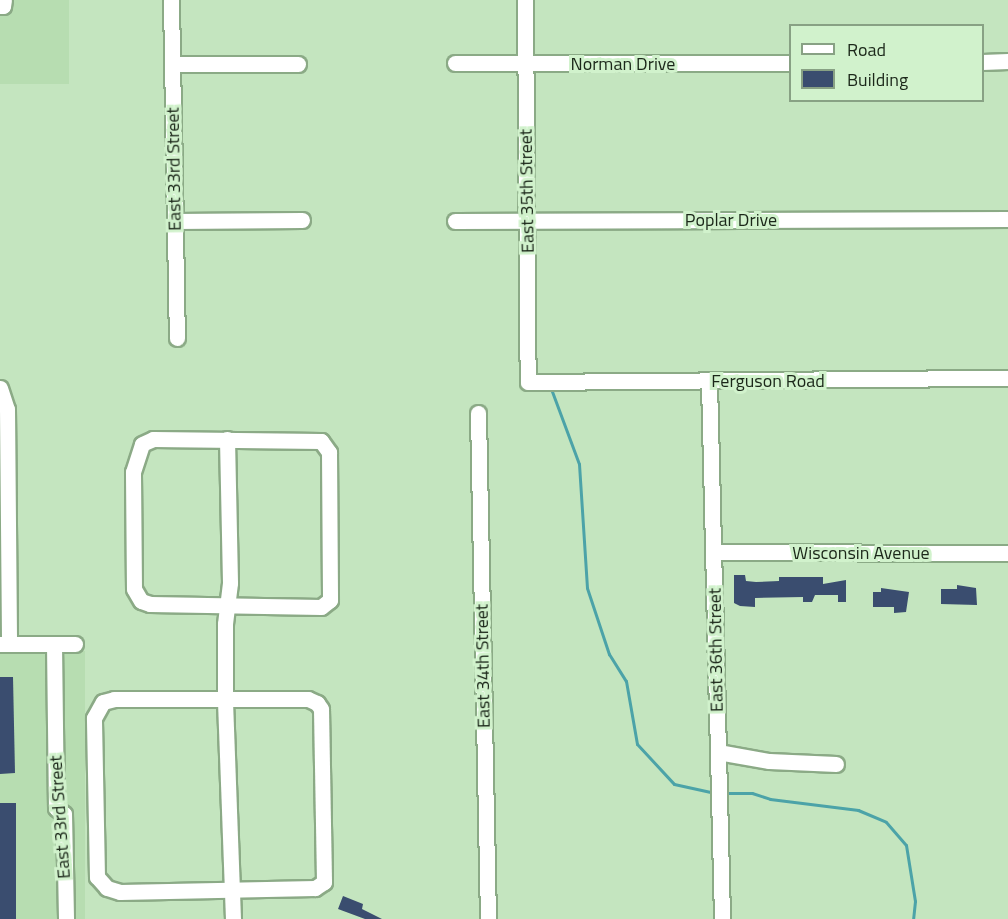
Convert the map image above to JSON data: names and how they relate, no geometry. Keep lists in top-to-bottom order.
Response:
{
  "streets": {
    "street": [
      "Norman Drive",
      "East 33rd Street",
      "East 35th Street",
      "Poplar Drive",
      "Ferguson Road",
      "Wisconsin Avenue",
      "East 36th Street",
      "East 34th Street"
    ]
  },
  "crossings": [
    ["Norman Drive", "East 35th Street"],
    ["East 35th Street", "Poplar Drive"],
    ["East 35th Street", "Ferguson Road"],
    ["Ferguson Road", "East 36th Street"],
    ["Wisconsin Avenue", "East 36th Street"]
  ],
  "legend": ["Road", "Building"]
}
